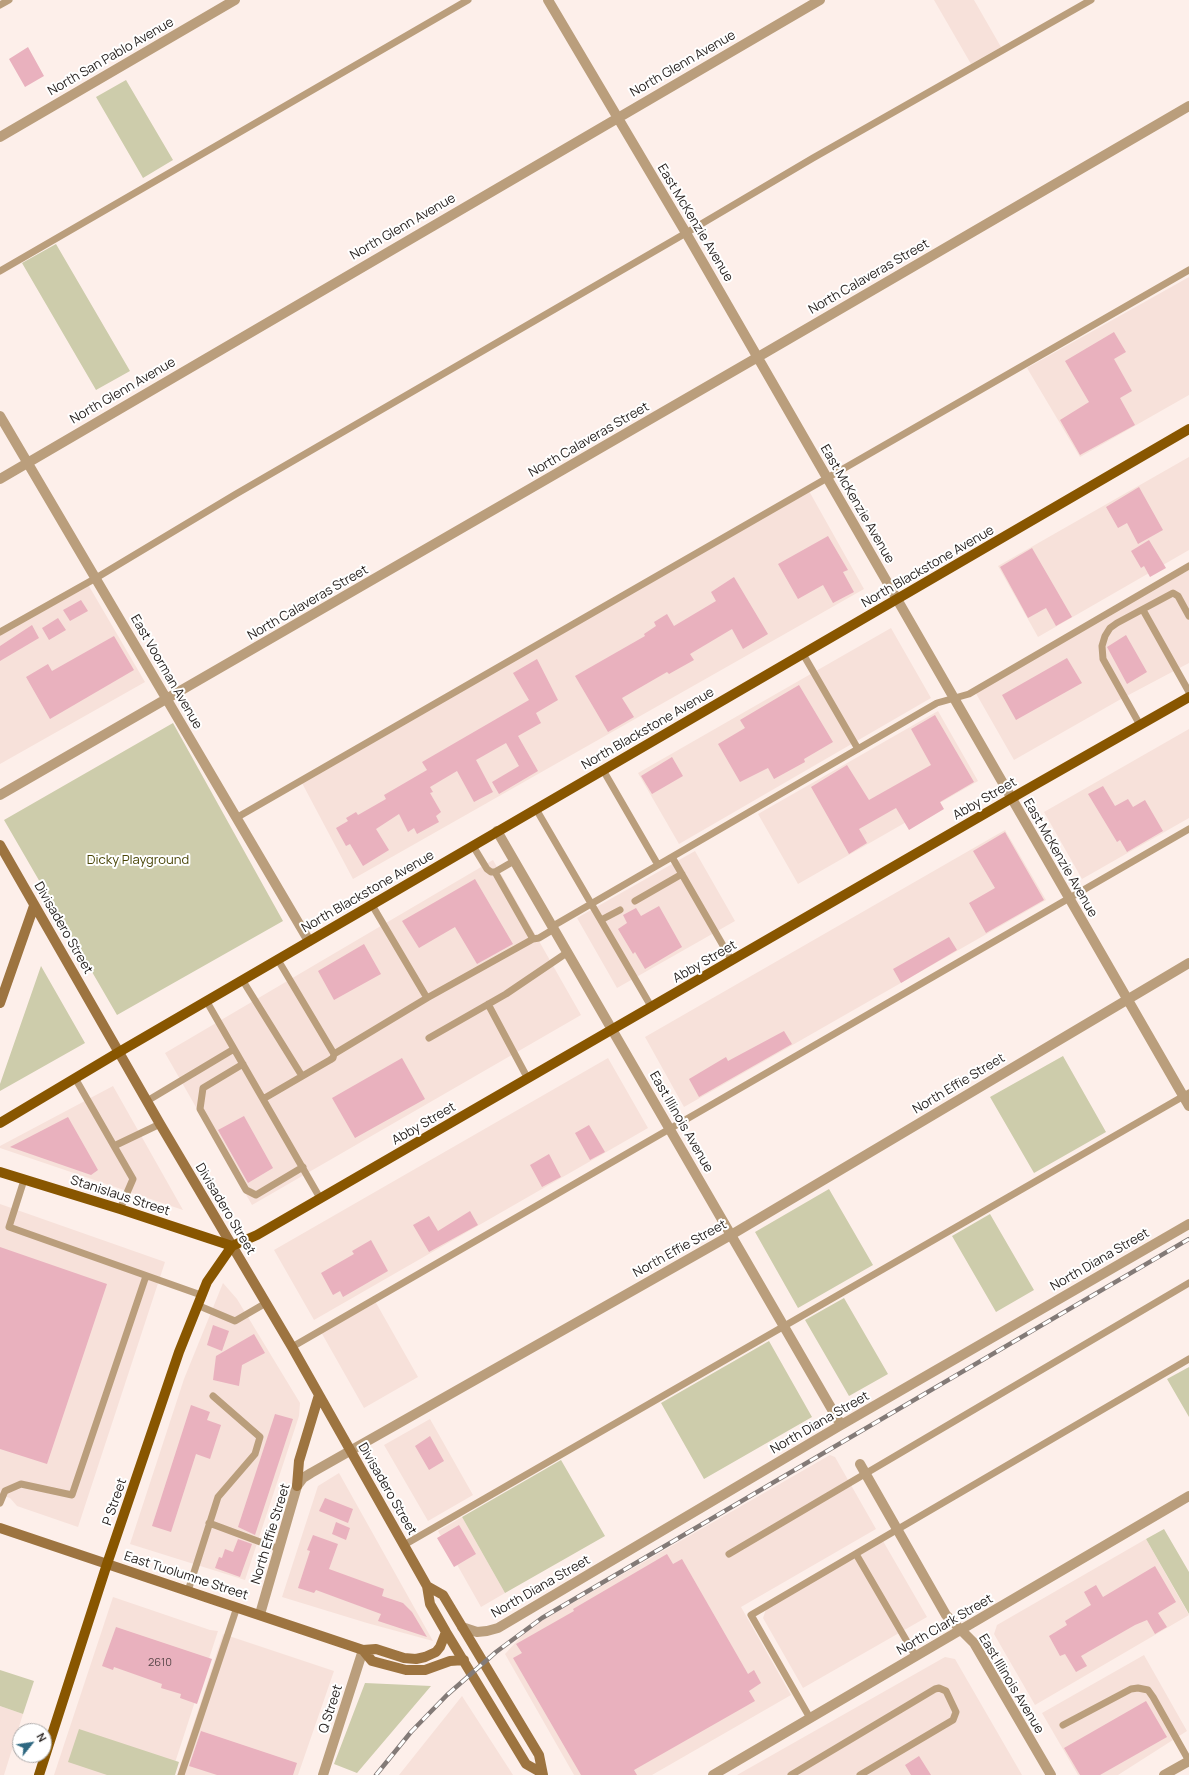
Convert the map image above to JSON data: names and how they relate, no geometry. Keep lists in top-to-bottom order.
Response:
{
  "streets": {
    "main road": [
      "North Blackstone Avenue",
      "Abby Street",
      "Stanislaus Street",
      "P Street"
    ],
    "street": [
      "North San Pablo Avenue",
      "North Glenn Avenue",
      "East McKenzie Avenue",
      "North Calaveras Street",
      "East Voorman Avenue",
      "Divisadero Street",
      "North Effie Street",
      "East Illinois Avenue",
      "North Diana Street",
      "East Tuolumne Street",
      "North Clark Street",
      "Q Street"
    ]
  },
  "crossings": [
    ["North Glenn Avenue", "East McKenzie Avenue"],
    ["North Glenn Avenue", "East Voorman Avenue"],
    ["East McKenzie Avenue", "North Calaveras Street"],
    ["East McKenzie Avenue", "North Blackstone Avenue"],
    ["East McKenzie Avenue", "Abby Street"],
    ["East McKenzie Avenue", "North Effie Street"],
    ["North Calaveras Street", "East Voorman Avenue"],
    ["North Blackstone Avenue", "East Voorman Avenue"],
    ["North Blackstone Avenue", "Divisadero Street"],
    ["North Blackstone Avenue", "East Illinois Avenue"],
    ["Abby Street", "Divisadero Street"],
    ["Abby Street", "East Illinois Avenue"],
    ["Abby Street", "Stanislaus Street"],
    ["Abby Street", "P Street"],
    ["Divisadero Street", "North Effie Street"],
    ["Divisadero Street", "Stanislaus Street"],
    ["Divisadero Street", "North Diana Street"],
    ["Divisadero Street", "P Street"],
    ["Divisadero Street", "East Tuolumne Street"],
    ["North Effie Street", "East Illinois Avenue"],
    ["North Effie Street", "East Tuolumne Street"],
    ["East Illinois Avenue", "North Diana Street"],
    ["East Illinois Avenue", "North Clark Street"],
    ["Stanislaus Street", "P Street"],
    ["P Street", "East Tuolumne Street"],
    ["East Tuolumne Street", "Q Street"]
  ],
  "parks": ["Dicky Playground"],
  "house_numbers": ["2610"],
  "north": "top right"
}
